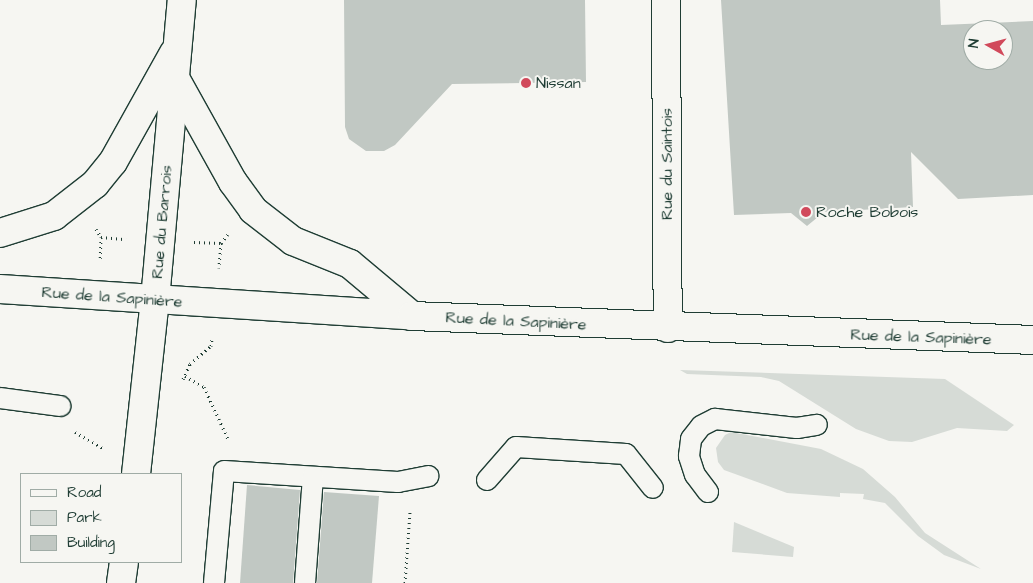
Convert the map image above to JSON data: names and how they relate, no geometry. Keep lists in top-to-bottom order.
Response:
{
  "streets": {
    "street": ["Rue du Saintois", "Rue du Barrois", "Rue de la Sapinière"]
  },
  "crossings": [
    ["Rue du Saintois", "Rue de la Sapinière"],
    ["Rue du Barrois", "Rue de la Sapinière"]
  ],
  "places": ["Nissan", "Roche Bobois"],
  "legend": ["Road", "Park", "Building"],
  "north": "left"
}
